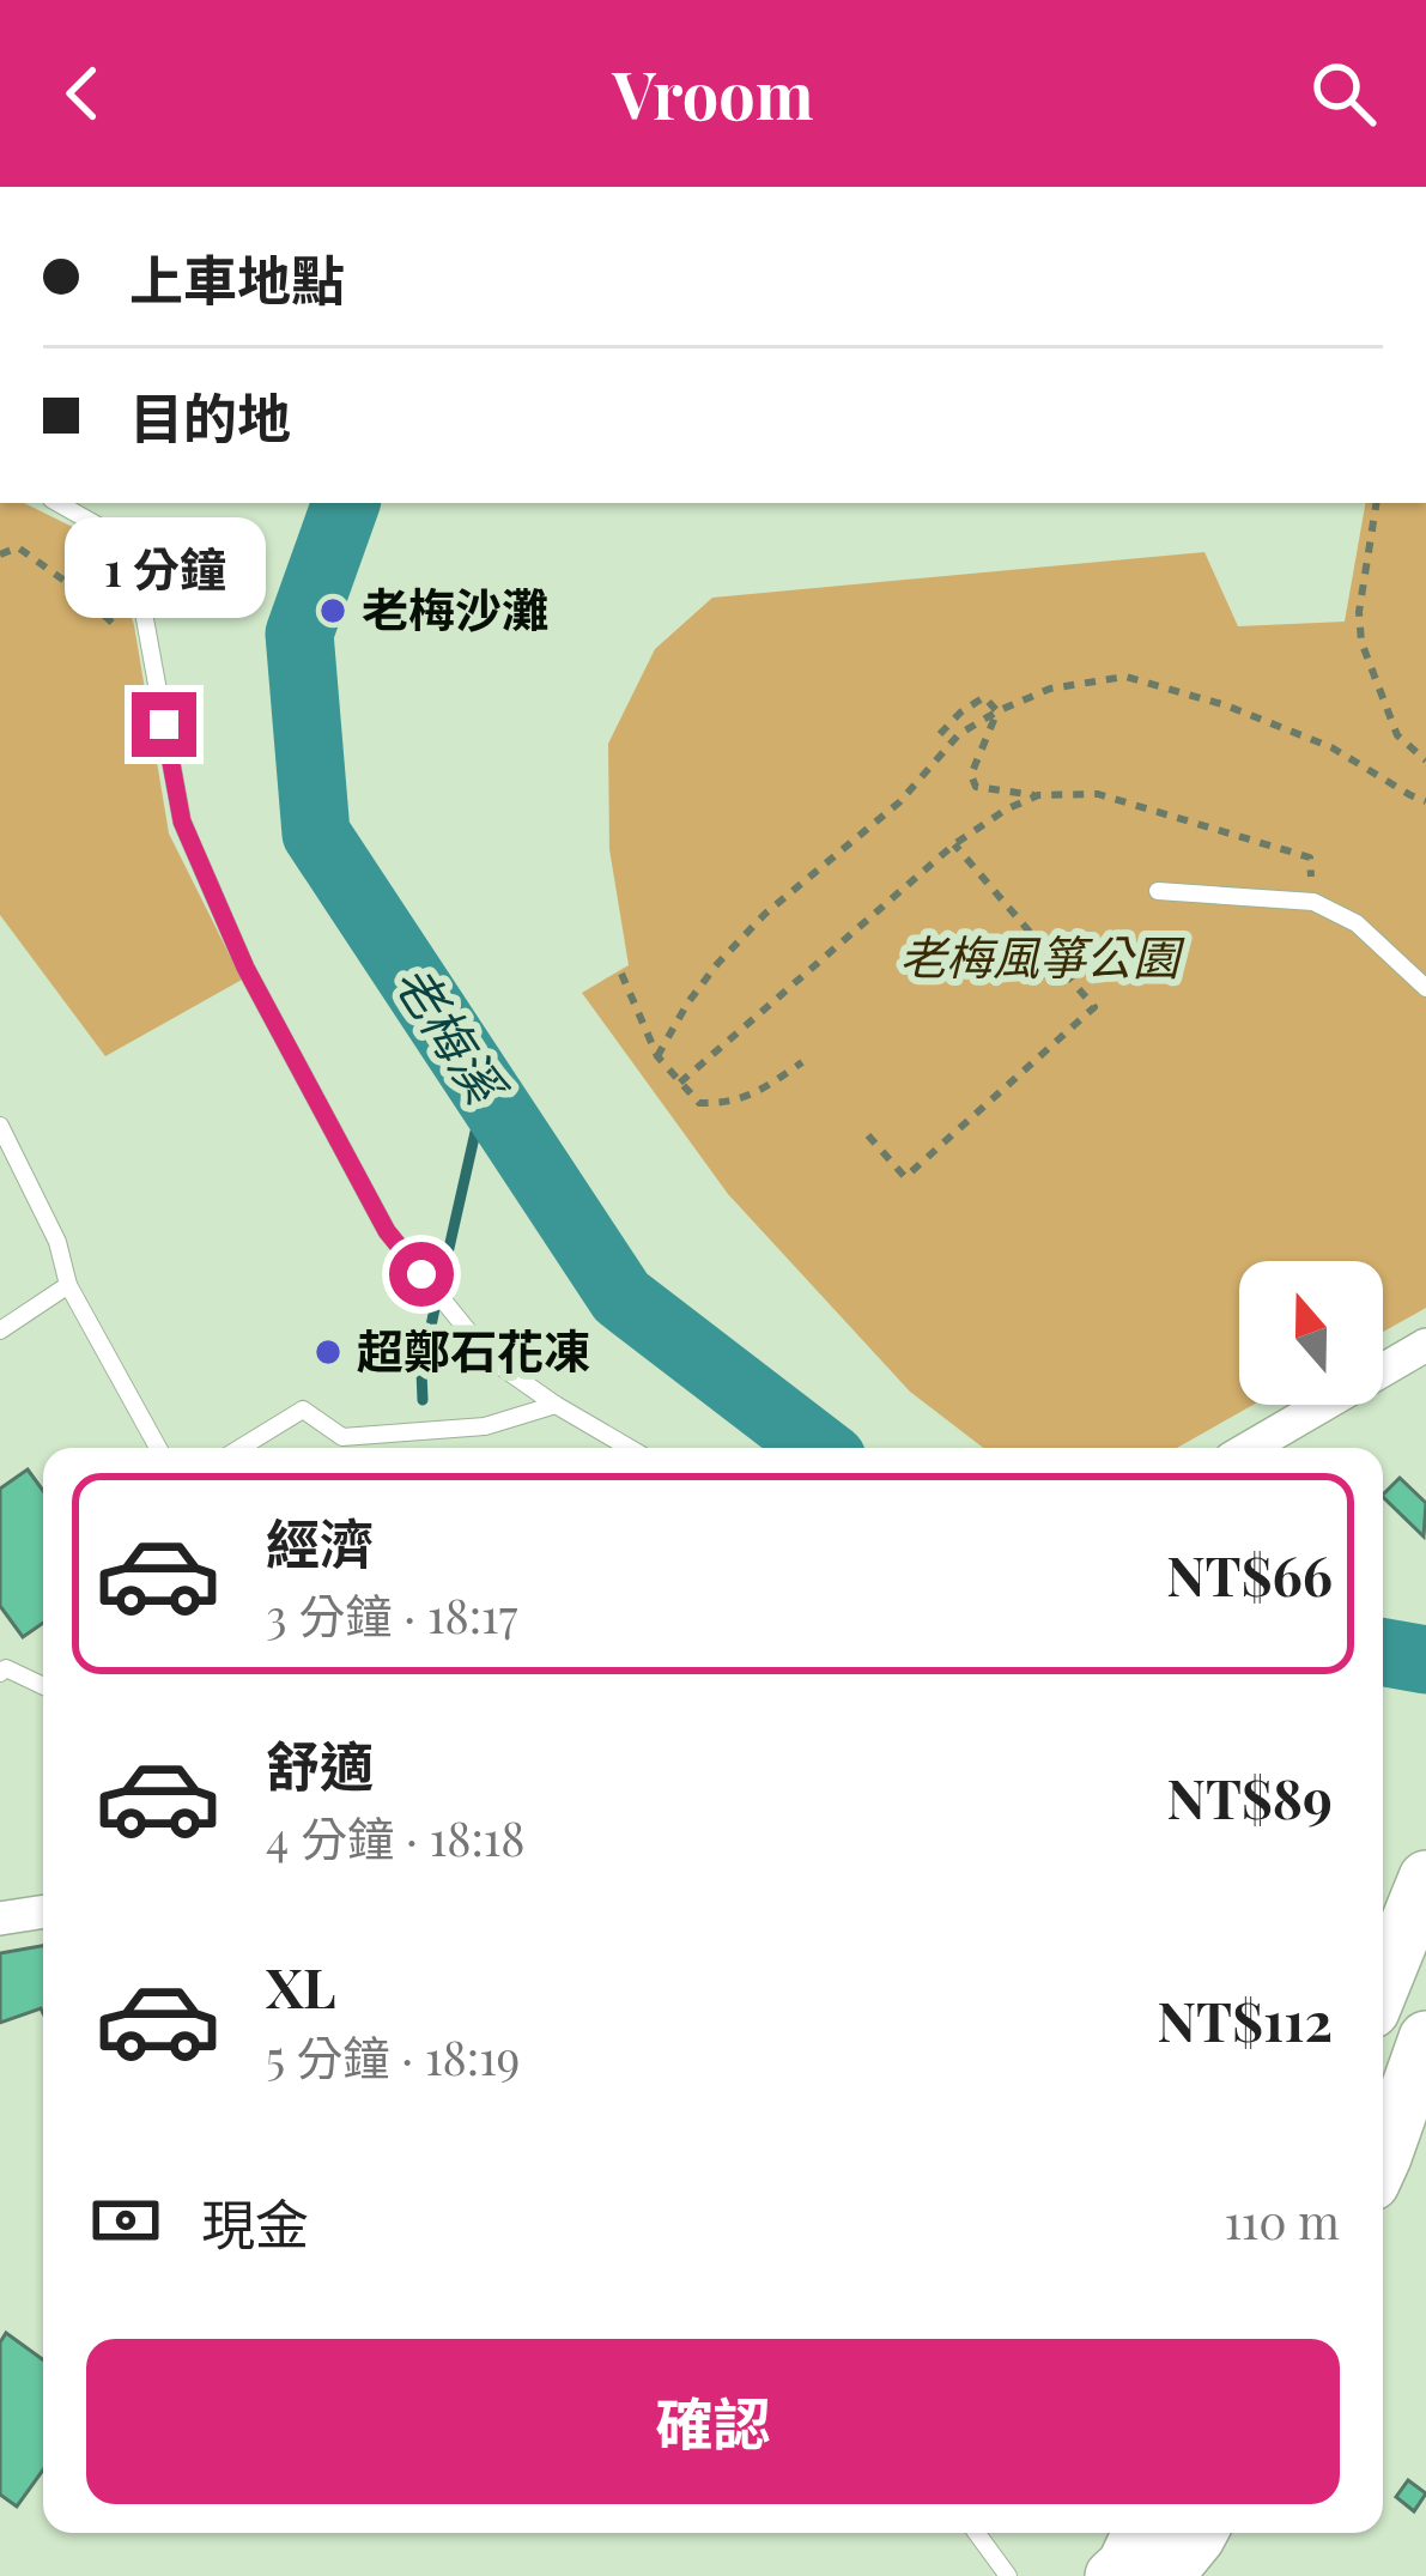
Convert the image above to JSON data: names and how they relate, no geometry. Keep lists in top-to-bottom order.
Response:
{
  "water": ["老梅溪"],
  "parks": ["老梅風箏公園"],
  "places": ["老梅沙灘", "超鄭石花凍"],
  "north": "top",
  "page": {
    "header": "Vroom",
    "banner": ["上車地點", "目的地"],
    "bubble": "1 分鐘",
    "list": [
      {
        "name": "經濟",
        "note": "3 分鐘 · 18:17",
        "value": "NT$66"
      },
      {
        "name": "舒適",
        "note": "4 分鐘 · 18:18",
        "value": "NT$89"
      },
      {
        "name": "XL",
        "note": "5 分鐘 · 18:19",
        "value": "NT$112"
      }
    ],
    "pay": ["現金", "110 m"],
    "buttons": "確認"
  }
}
